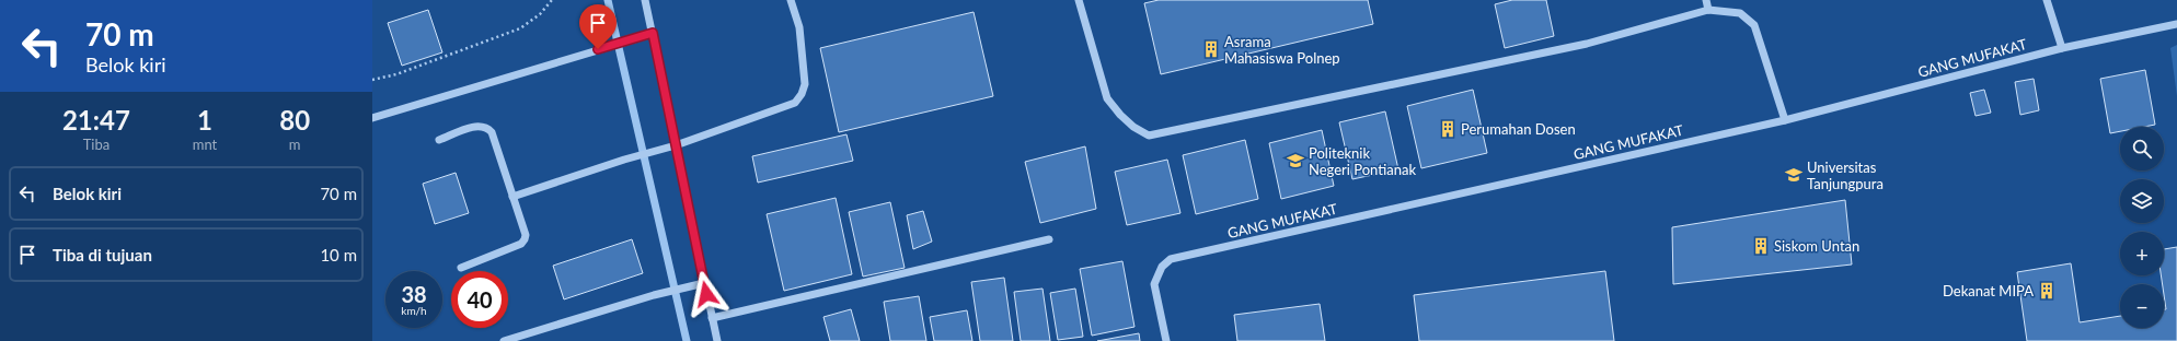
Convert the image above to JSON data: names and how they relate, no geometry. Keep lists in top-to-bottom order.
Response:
{
  "streets": {
    "street": ["GANG MUFAKAT"]
  },
  "places": {
    "building": [
      "Asrama Mahasiswa Polnep",
      "Perumahan Dosen",
      "Siskom Untan",
      "Dekanat MIPA"
    ],
    "school or university": ["Politeknik Negeri Pontianak", "Universitas Tanjungpura"]
  },
  "page": {
    "turn": ["70 m", "Belok kiri"],
    "eta": [
      "21:47",
      "Tiba",
      "1",
      "mnt",
      "80",
      "m"
    ],
    "map_buttons": ["+", "−"],
    "list": [
      {
        "name": "Belok kiri",
        "value": "70 m"
      },
      {
        "name": "Tiba di tujuan",
        "value": "10 m"
      }
    ],
    "speed": "38 km/h",
    "limit": "40"
  }
}
